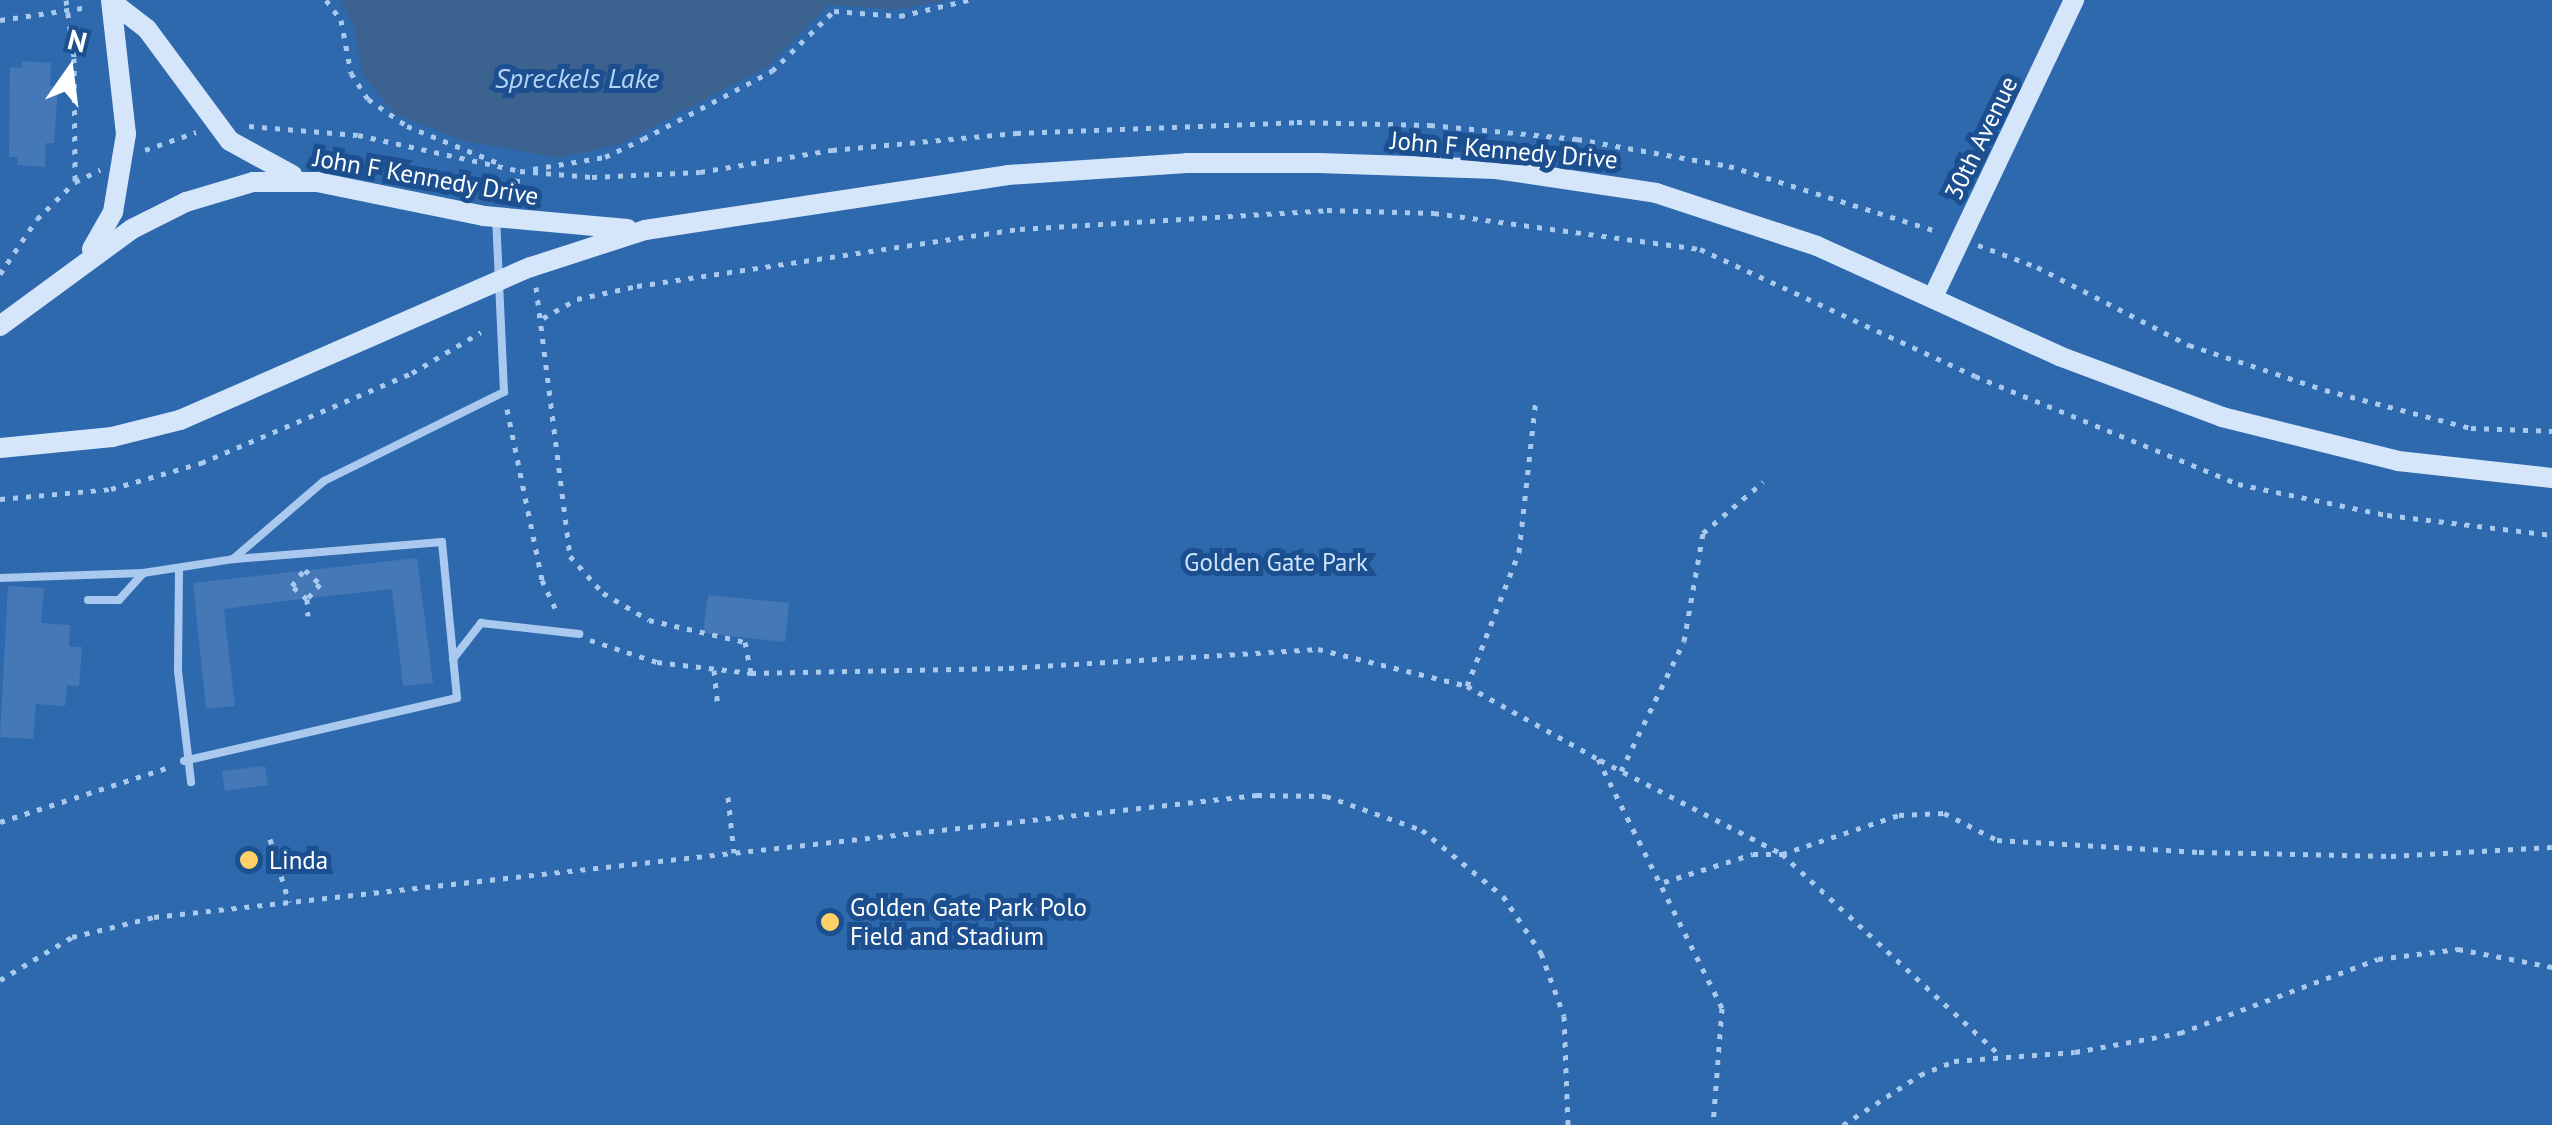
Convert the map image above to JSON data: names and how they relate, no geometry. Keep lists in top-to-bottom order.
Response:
{
  "streets": {
    "street": ["30th Avenue", "John F Kennedy Drive"]
  },
  "crossings": [
    ["30th Avenue", "John F Kennedy Drive"]
  ],
  "water": ["Spreckels Lake"],
  "parks": ["Golden Gate Park"],
  "places": ["Linda", "Golden Gate Park Polo Field and Stadium"],
  "north": "top"
}
